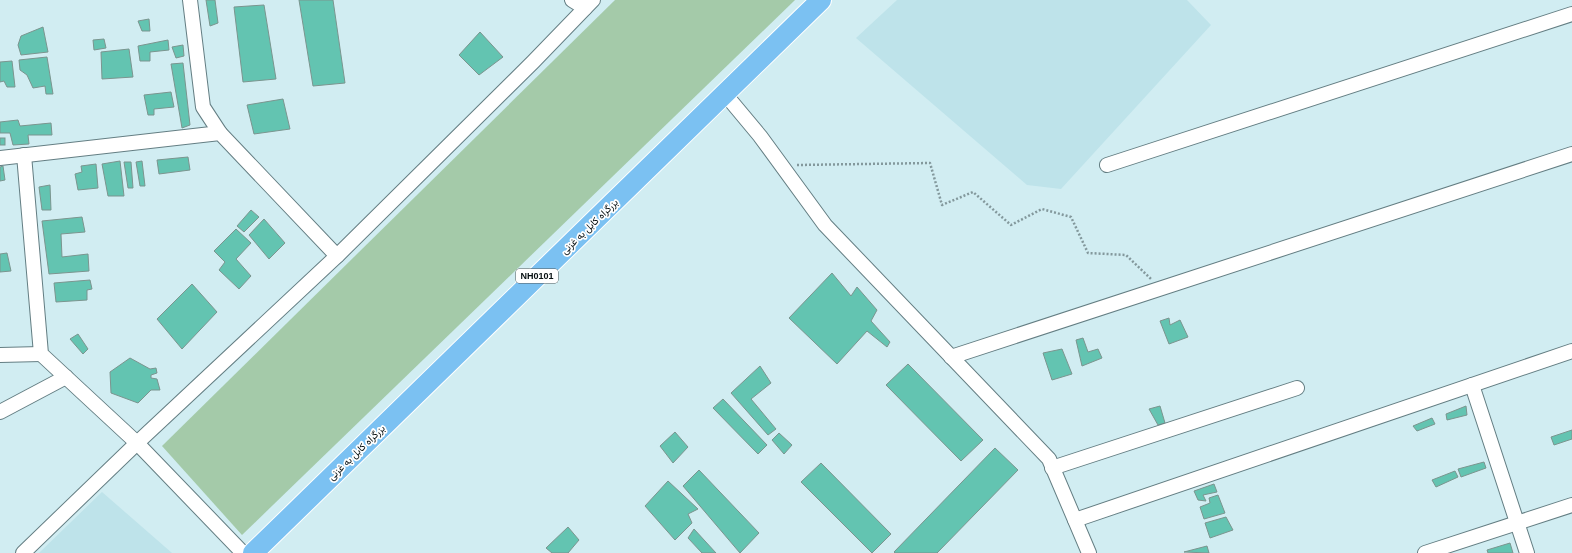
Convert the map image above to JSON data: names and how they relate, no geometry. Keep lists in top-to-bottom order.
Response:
{
  "streets": {
    "highway": ["بزرگراه کابل به غزنی", "NH0101"]
  }
}
